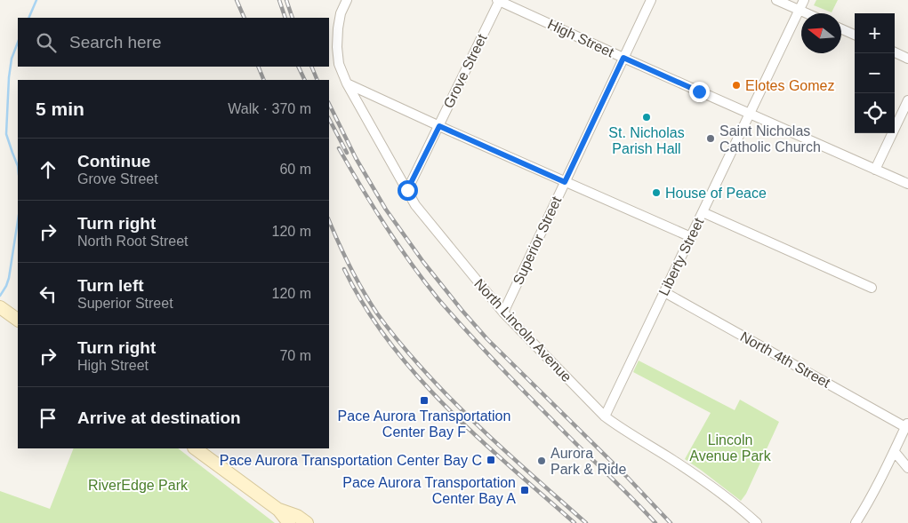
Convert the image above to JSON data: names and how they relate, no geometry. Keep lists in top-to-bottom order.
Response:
{
  "streets": {
    "street": [
      "High Street",
      "Grove Street",
      "Superior Street",
      "Liberty Street",
      "North Lincoln Avenue",
      "North 4th Street"
    ]
  },
  "crossings": [
    ["High Street", "Grove Street"],
    ["High Street", "Superior Street"],
    ["High Street", "Liberty Street"],
    ["Grove Street", "North Lincoln Avenue"],
    ["Superior Street", "North Lincoln Avenue"],
    ["Liberty Street", "North Lincoln Avenue"],
    ["Liberty Street", "North 4th Street"]
  ],
  "parks": ["Lincoln Avenue Park", "RiverEdge Park"],
  "places": {
    "other": [
      "Elotes Gomez",
      "St. Nicholas Parish Hall",
      "Saint Nicholas Catholic Church",
      "House of Peace",
      "Aurora Park & Ride"
    ],
    "transit": ["Pace Aurora Transportation Center Bay F", "Pace Aurora Transportation Center Bay C", "Pace Aurora Transportation Center Bay A"]
  },
  "north": "left",
  "page": {
    "map_buttons": ["+", "−"],
    "search": "Search here",
    "heading": ["5 min", "Walk · 370 m"],
    "list": [
      ["Continue", "Grove Street", "60 m"],
      ["Turn right", "North Root Street", "120 m"],
      ["Turn left", "Superior Street", "120 m"],
      ["Turn right", "High Street", "70 m"],
      "Arrive at destination"
    ]
  }
}
